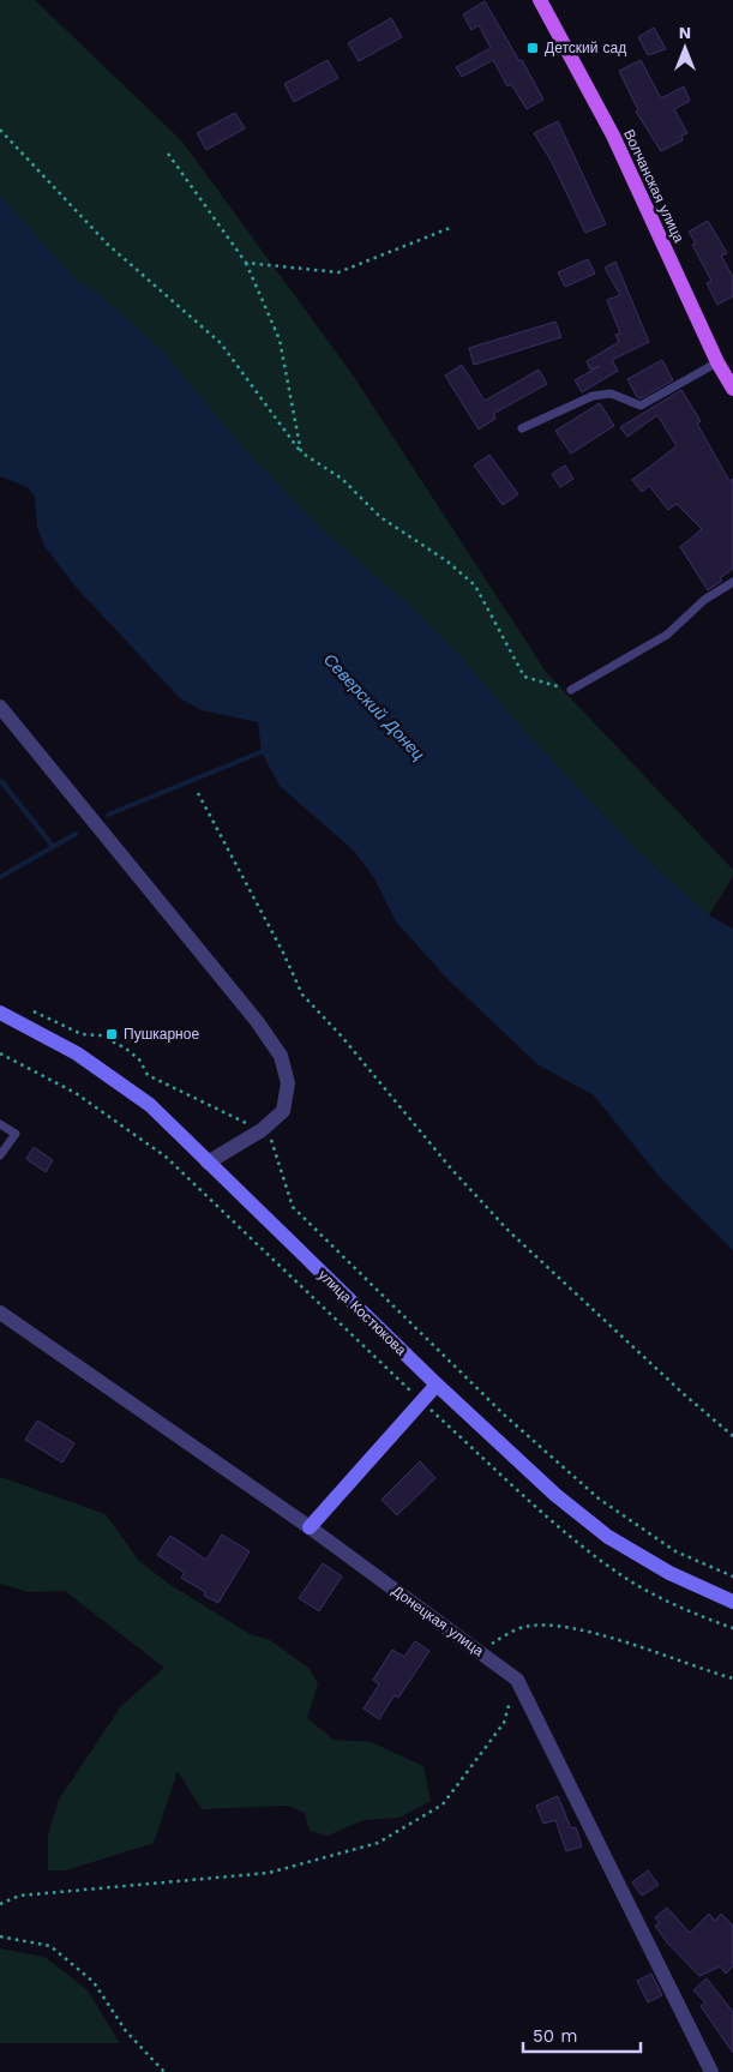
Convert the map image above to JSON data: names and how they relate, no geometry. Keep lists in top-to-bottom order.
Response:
{
  "streets": {
    "main road": ["Волчанская улица", "улица Костюкова"],
    "street": ["Донецкая улица"]
  },
  "water": ["Северский Донец"],
  "places": {
    "transit": ["Детский сад", "Пушкарное"]
  },
  "scale_bar": "50 m",
  "north": "top"
}
